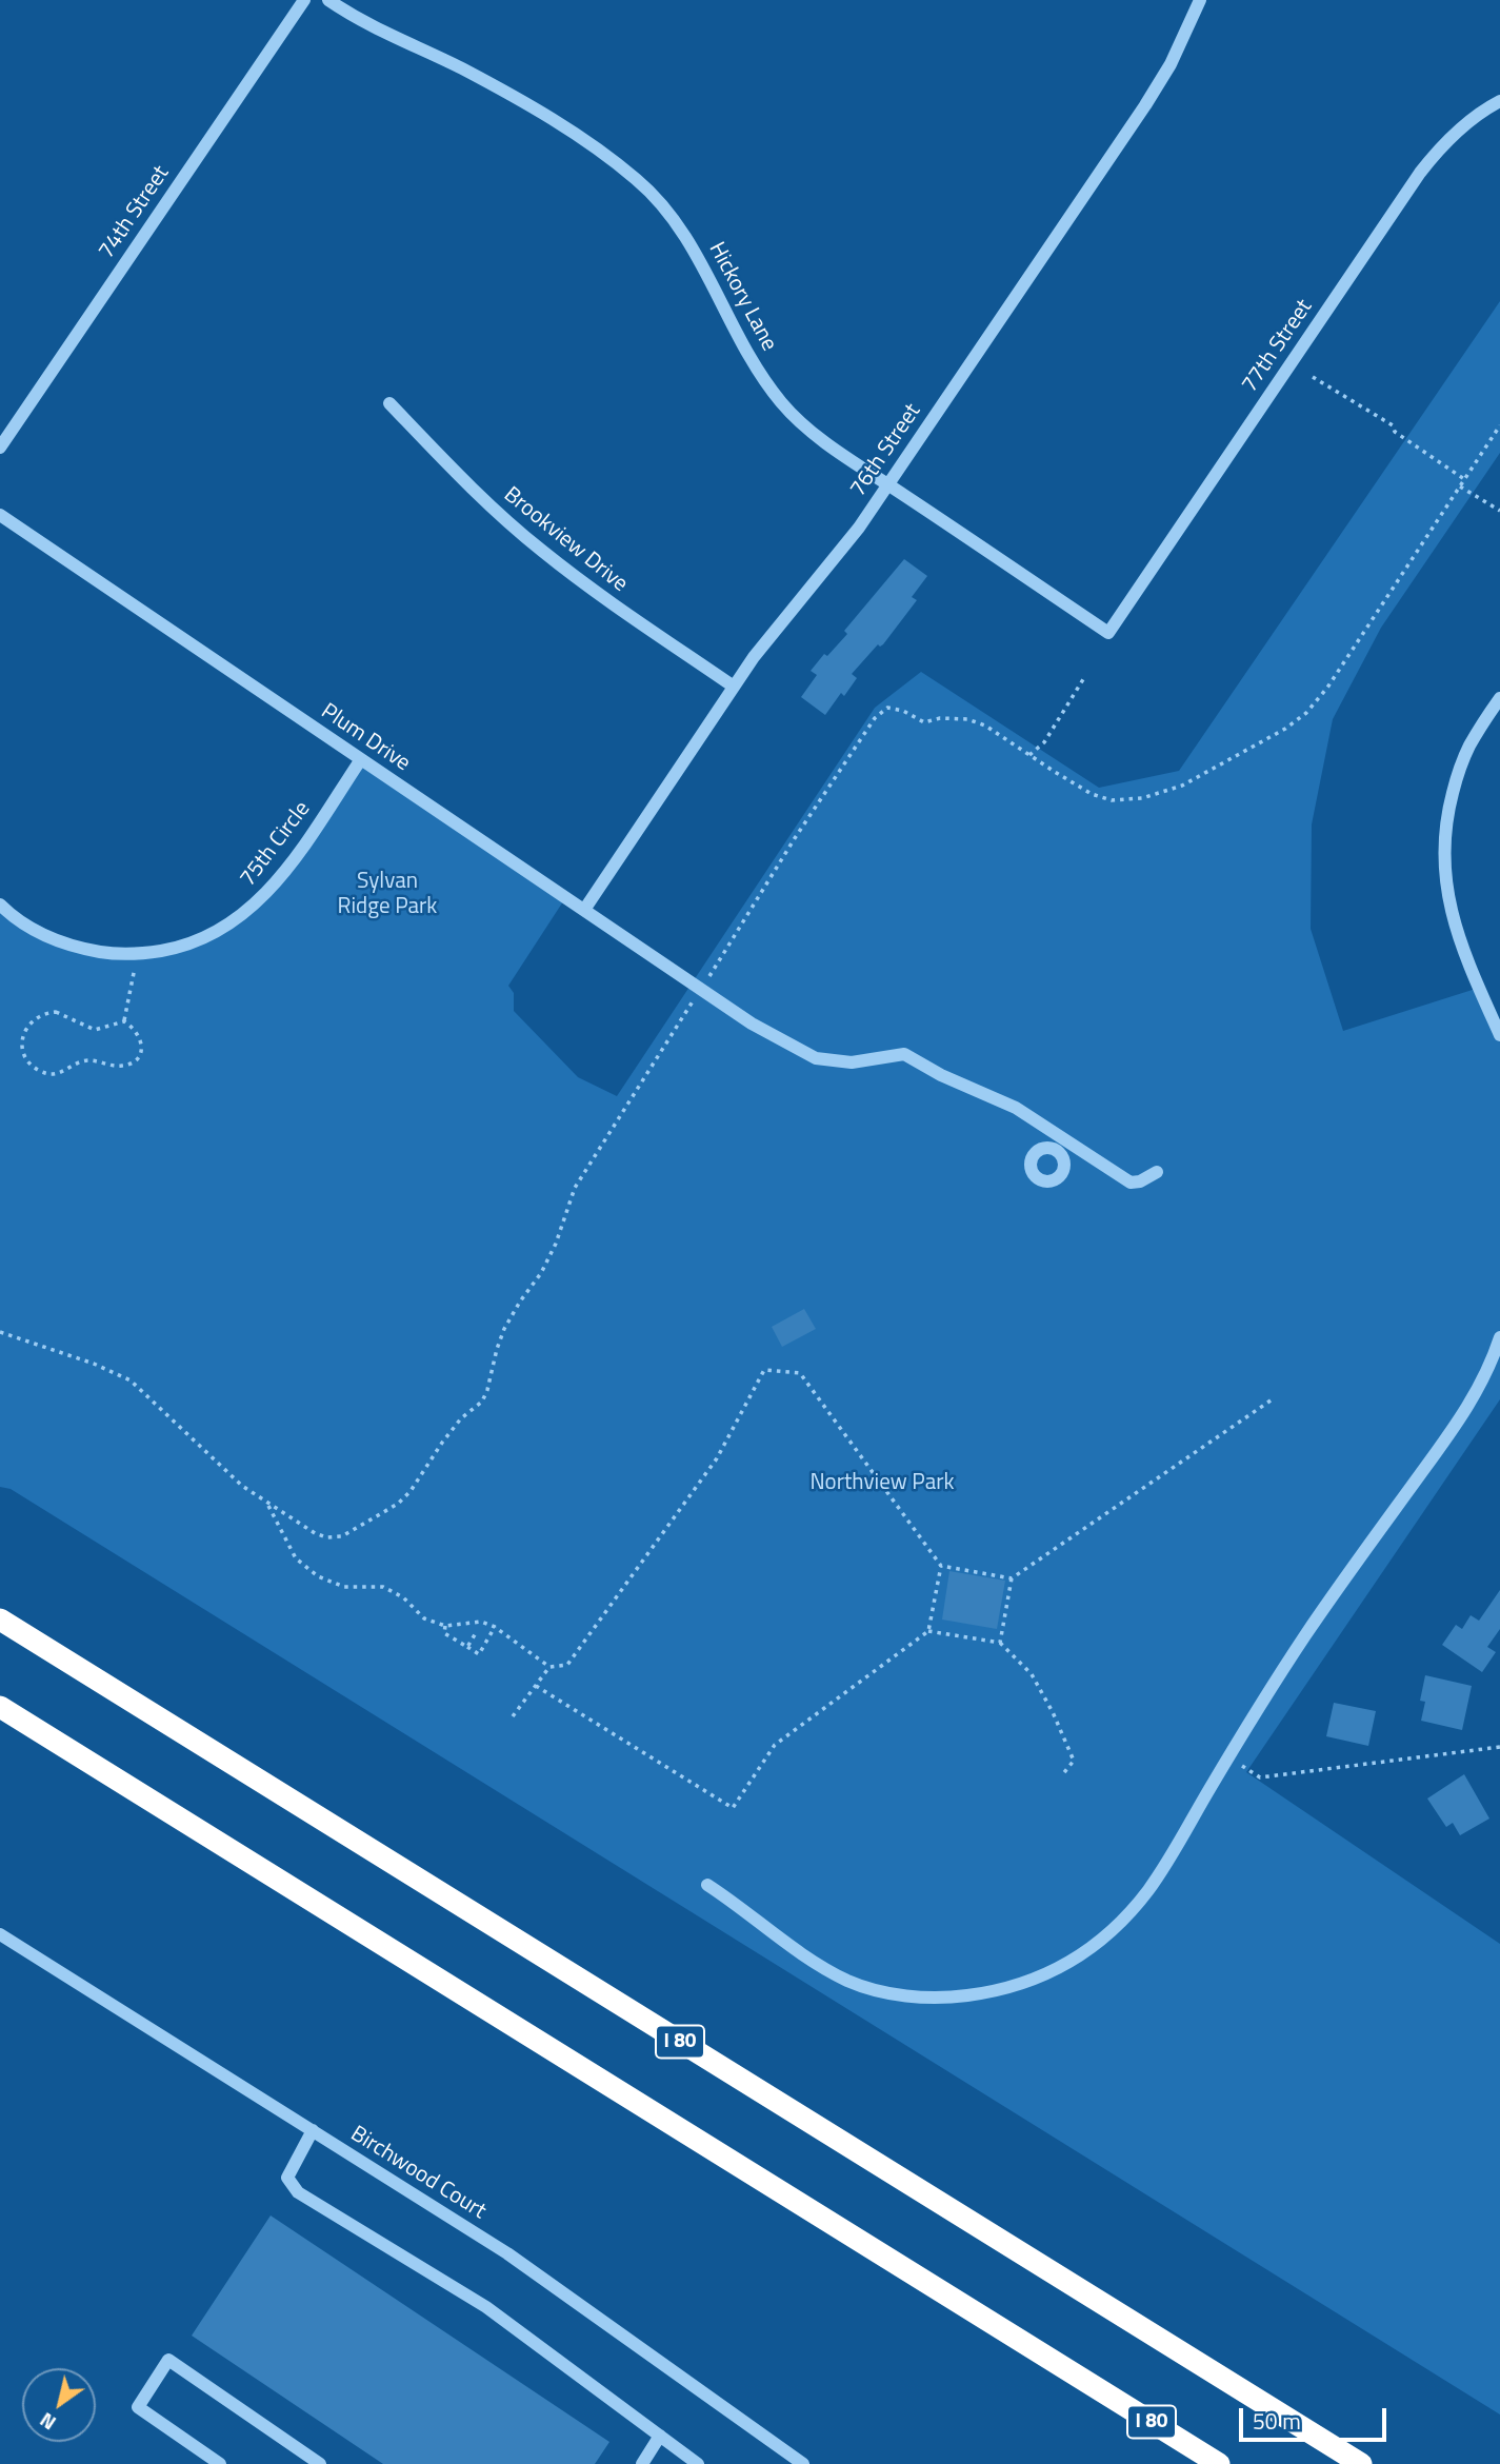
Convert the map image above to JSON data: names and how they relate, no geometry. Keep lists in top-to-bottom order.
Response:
{
  "streets": {
    "highway": ["I 80"],
    "street": [
      "74th Street",
      "Hickory Lane",
      "77th Street",
      "76th Street",
      "Brookview Drive",
      "Plum Drive",
      "75th Circle",
      "Birchwood Court"
    ]
  },
  "crossings": [
    ["Hickory Lane", "77th Street"],
    ["Hickory Lane", "76th Street"],
    ["76th Street", "Brookview Drive"],
    ["76th Street", "Plum Drive"],
    ["Plum Drive", "75th Circle"]
  ],
  "parks": ["Sylvan Ridge Park", "Northview Park"],
  "scale_bar": "50 m",
  "north": "bottom left"
}
